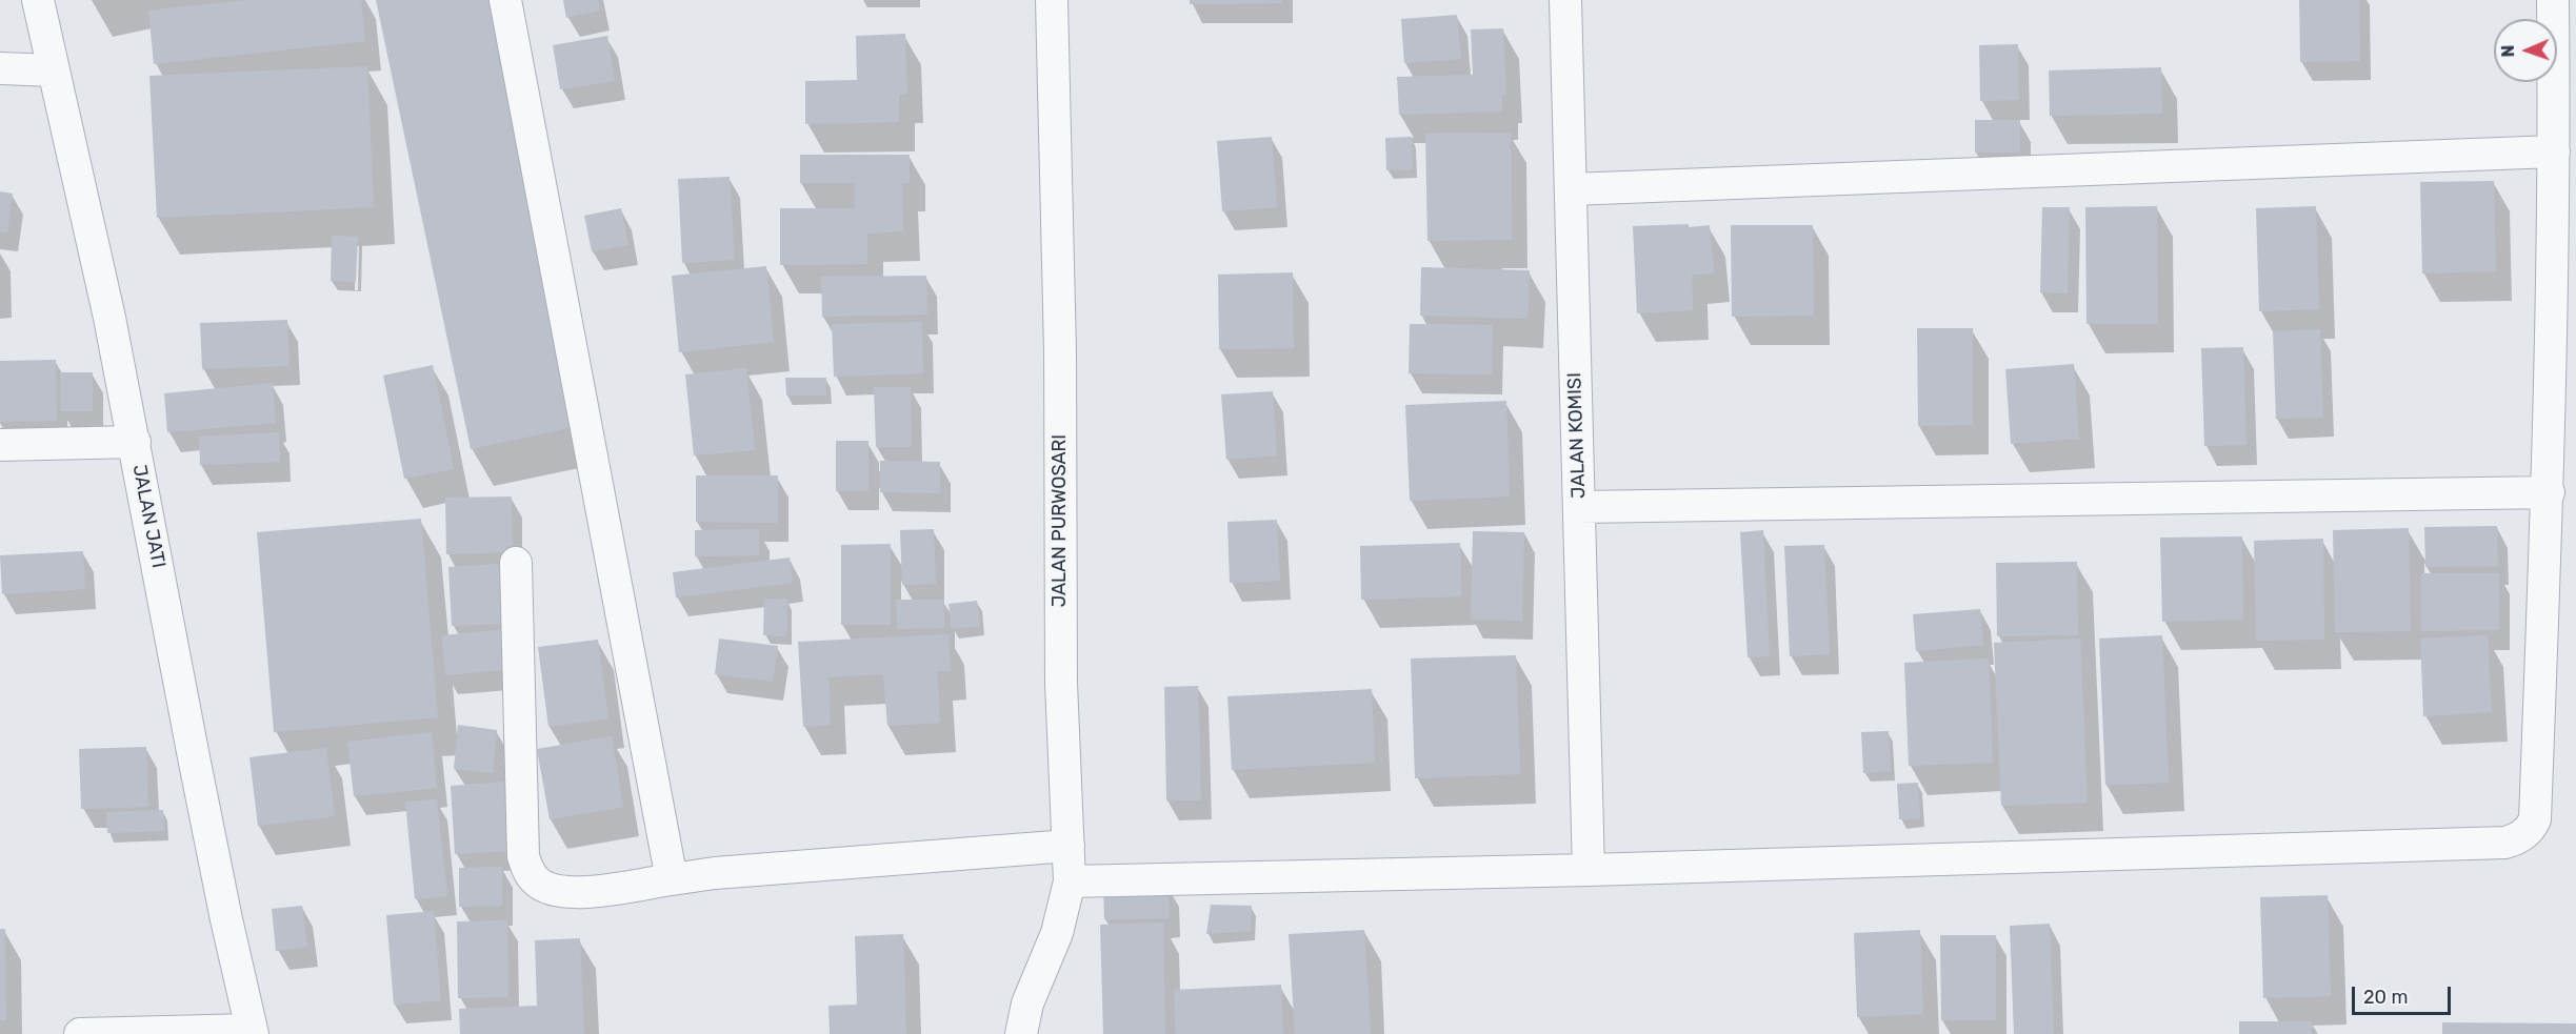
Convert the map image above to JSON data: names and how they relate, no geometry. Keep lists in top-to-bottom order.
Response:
{
  "streets": {
    "street": ["JALAN KOMISI", "JALAN JATI", "JALAN PURWOSARI"]
  },
  "scale_bar": "20 m",
  "north": "left"
}
